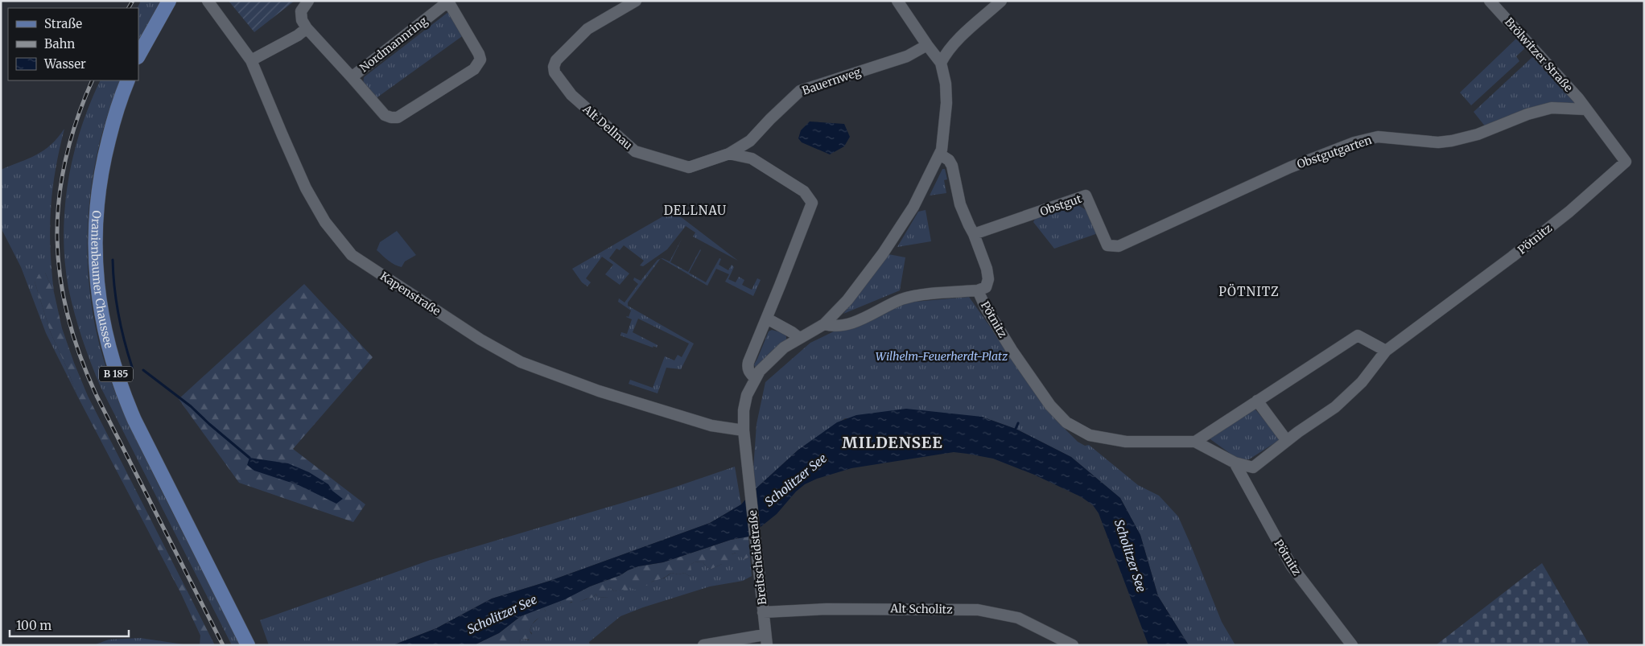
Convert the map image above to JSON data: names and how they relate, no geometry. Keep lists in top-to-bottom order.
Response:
{
  "streets": {
    "main road": ["Oranienbaumer Chaussee", "B 185"],
    "street": [
      "Nordmannring",
      "Brölwitzer Straße",
      "Bauernweg",
      "Alt Dellnau",
      "Obstgutgarten",
      "Obstgut",
      "Pötnitz",
      "Kapenstraße",
      "Breitscheidstraße",
      "Alt Scholitz"
    ]
  },
  "crossings": [
    ["Brölwitzer Straße", "Obstgutgarten"],
    ["Brölwitzer Straße", "Pötnitz"],
    ["Bauernweg", "Alt Dellnau"],
    ["Obstgutgarten", "Obstgut"],
    ["Obstgutgarten", "Pötnitz"],
    ["Obstgut", "Pötnitz"],
    ["Kapenstraße", "Breitscheidstraße"],
    ["Breitscheidstraße", "Alt Scholitz"]
  ],
  "districts": ["DELLNAU", "PÖTNITZ", "MILDENSEE"],
  "water": ["Scholitzer See"],
  "parks": ["Wilhelm-Feuerherdt-Platz"],
  "legend": ["Straße", "Bahn", "Wasser"],
  "scale_bar": "100 m"
}
